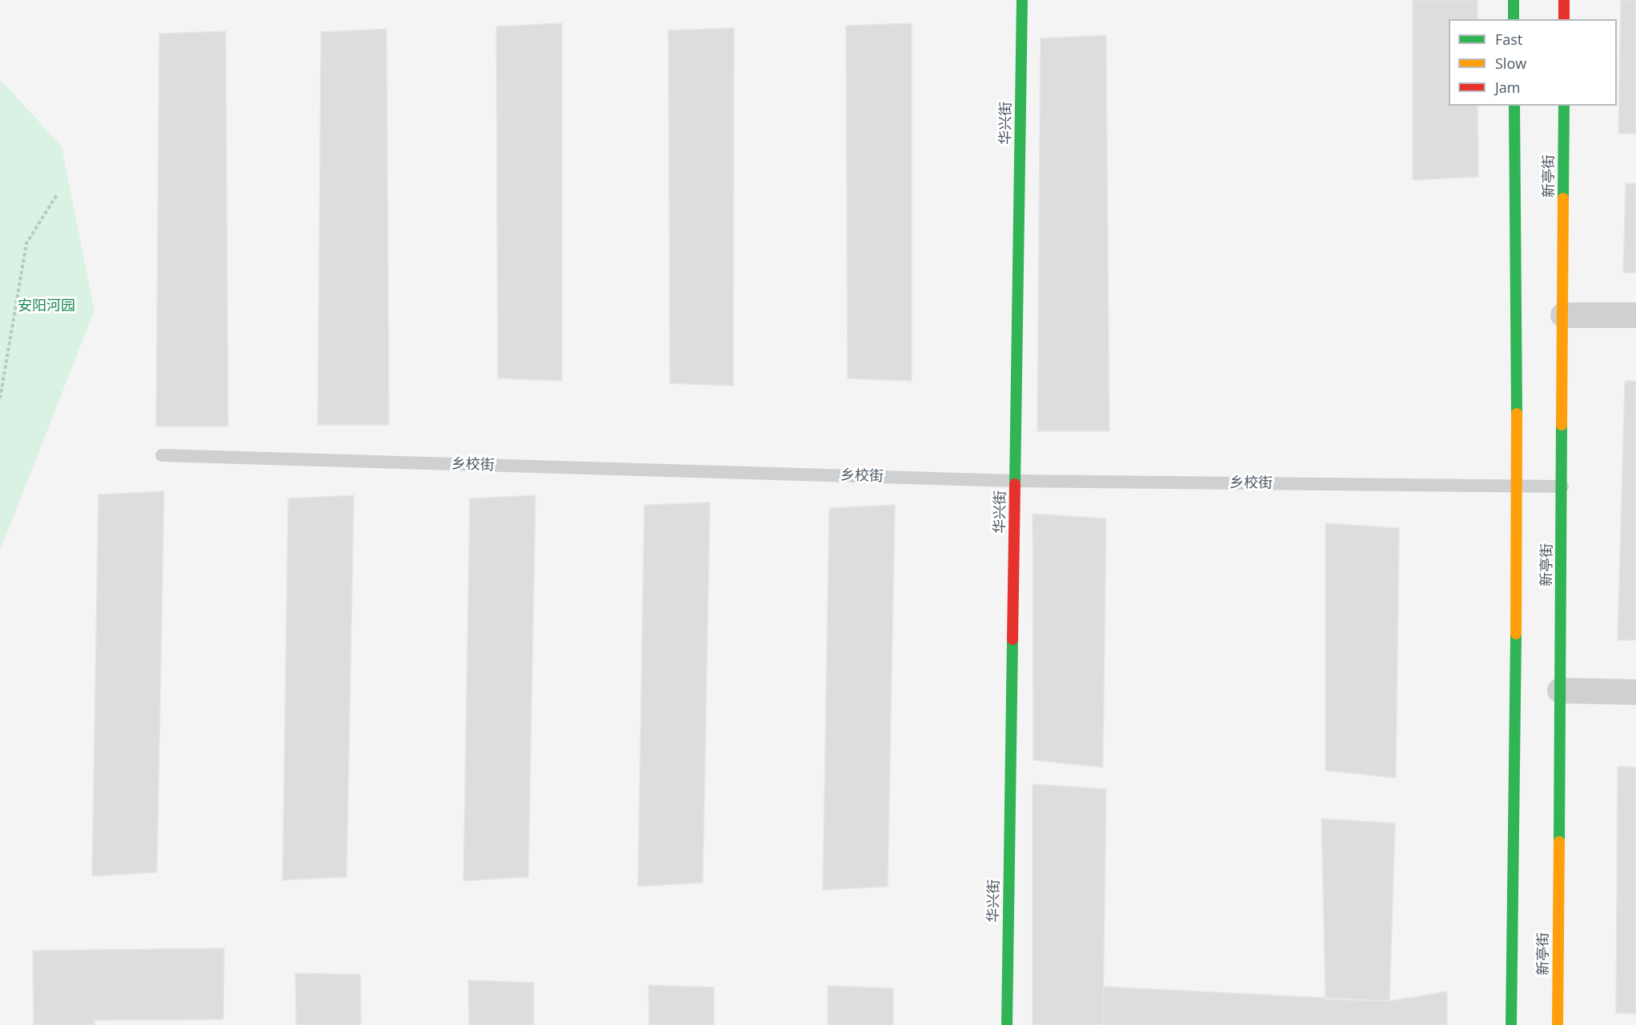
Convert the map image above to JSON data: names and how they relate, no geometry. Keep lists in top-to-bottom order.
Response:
{
  "streets": {
    "main road": ["华兴街", "新亭街"],
    "lane": ["乡校街"]
  },
  "crossings": [
    ["华兴街", "乡校街"],
    ["新亭街", "乡校街"]
  ],
  "parks": ["安阳河园"],
  "legend": ["Fast", "Slow", "Jam"]
}
